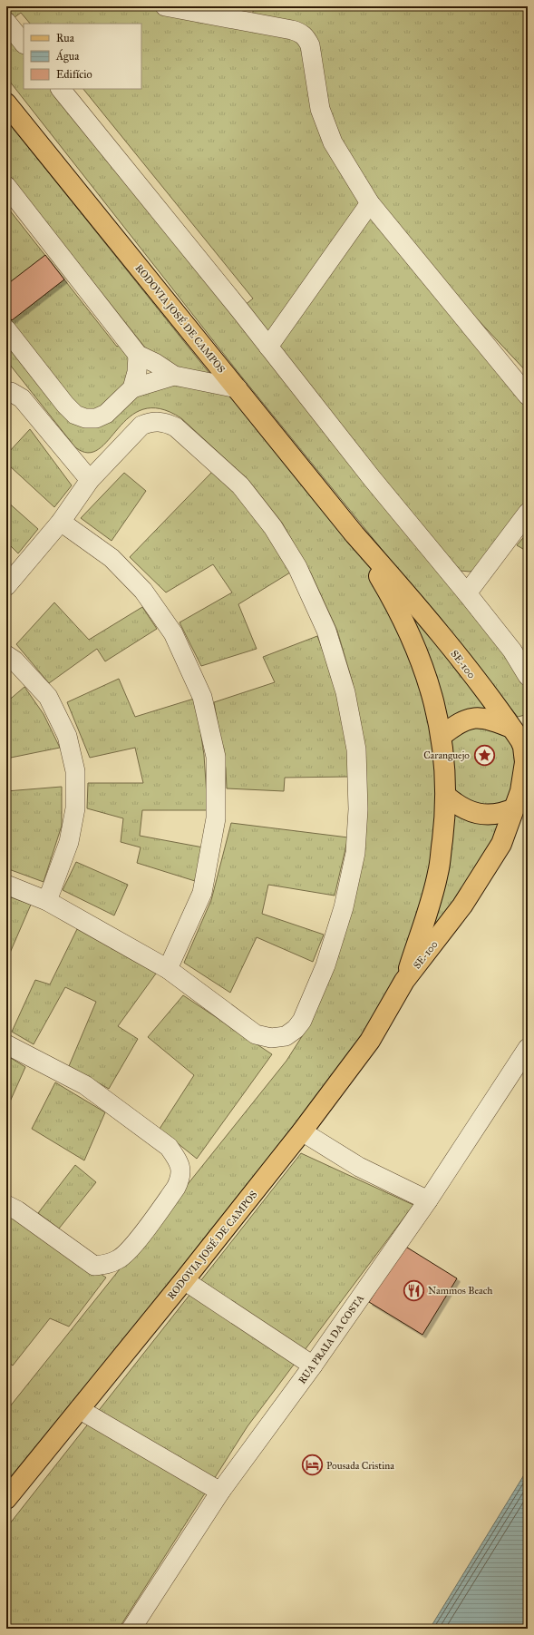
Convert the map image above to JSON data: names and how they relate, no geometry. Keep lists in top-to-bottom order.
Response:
{
  "streets": {
    "main road": ["RODOVIA JOSÉ DE CAMPOS", "SE-100"],
    "street": ["RUA PRAIA DA COSTA"]
  },
  "crossings": [
    ["RODOVIA JOSÉ DE CAMPOS", "SE-100"]
  ],
  "places": {
    "place": ["Caranguejo"],
    "restaurant": ["Nammos Beach"],
    "hotel": ["Pousada Cristina"]
  },
  "legend": ["Rua", "Água", "Edifício"]
}
